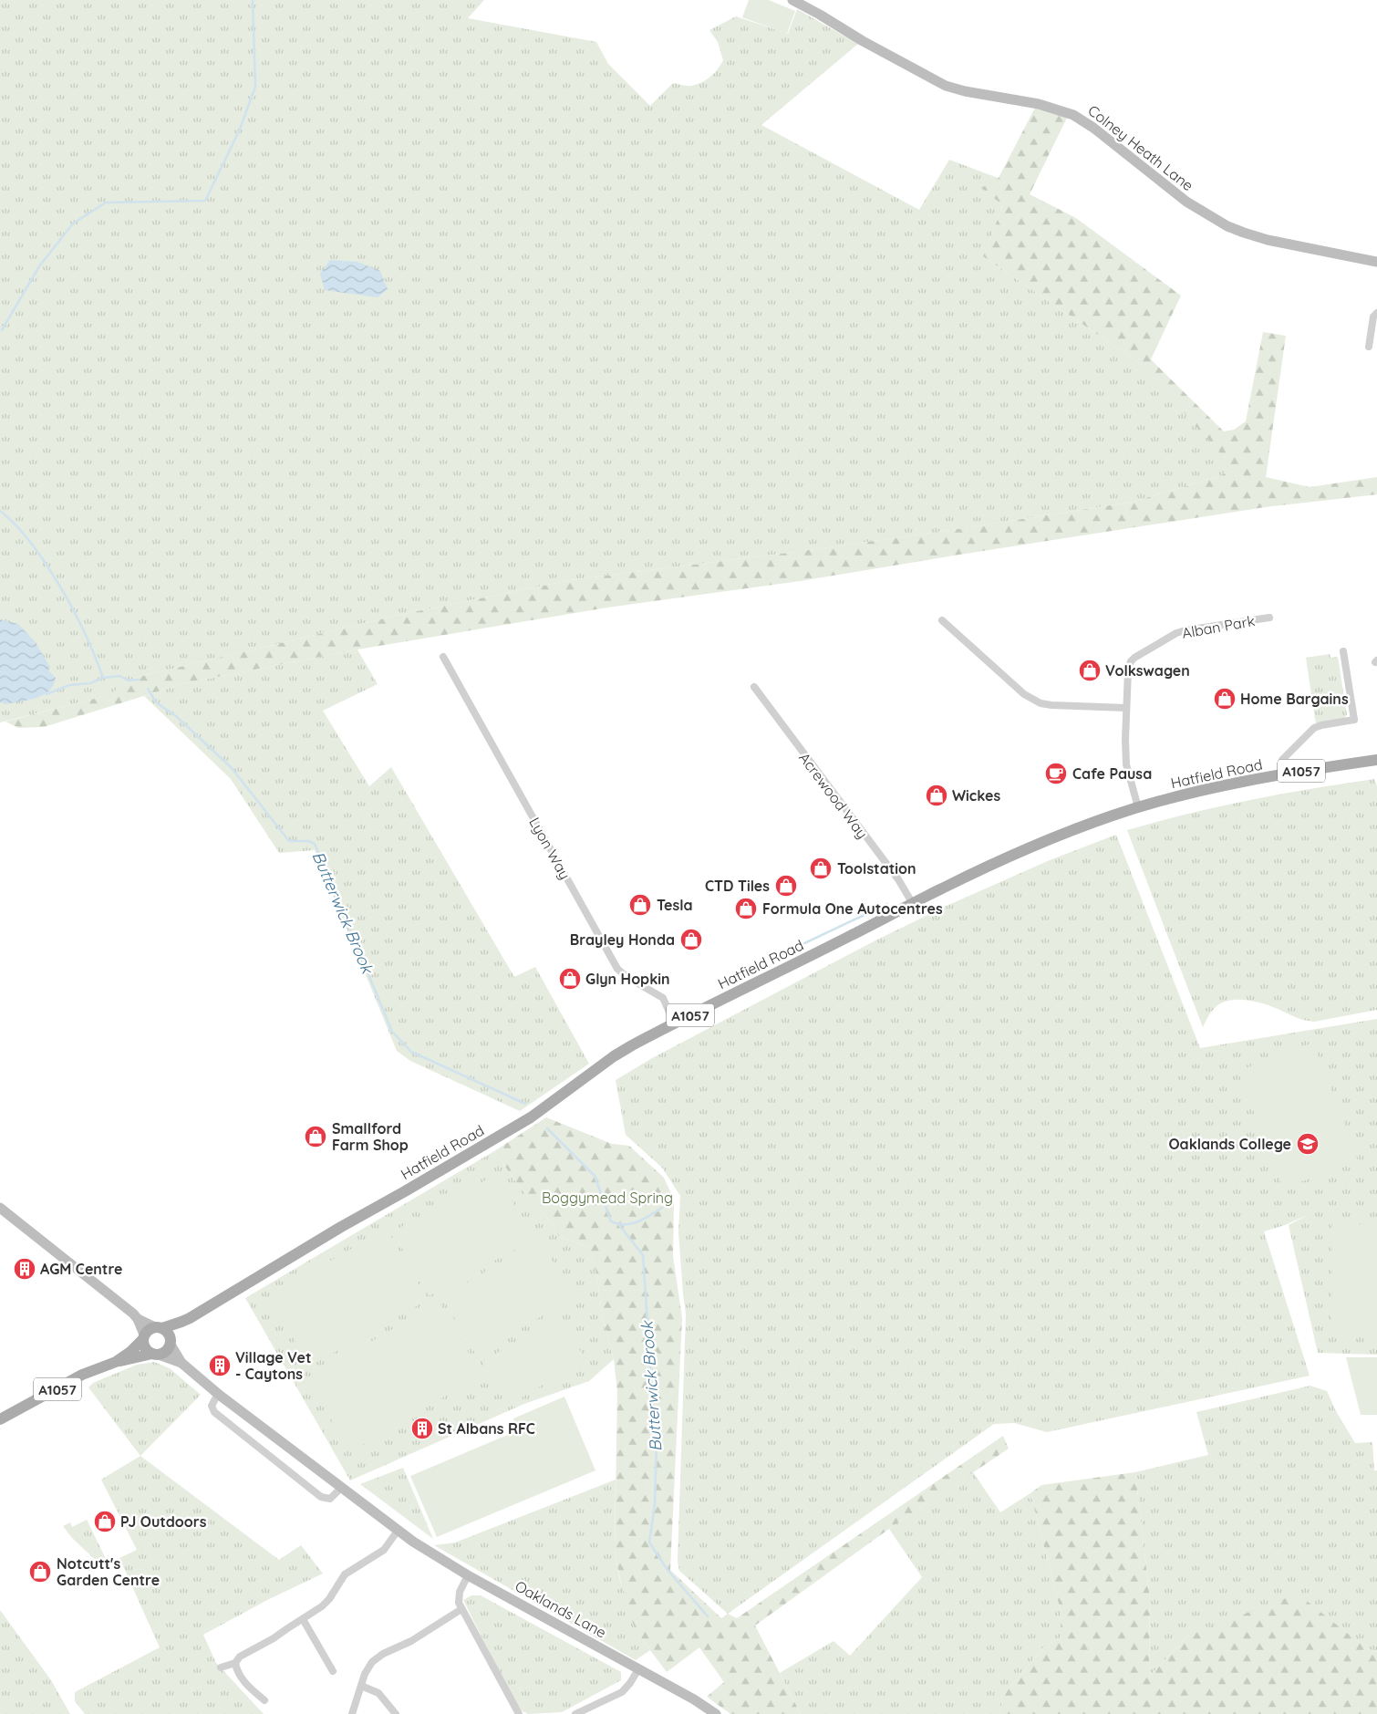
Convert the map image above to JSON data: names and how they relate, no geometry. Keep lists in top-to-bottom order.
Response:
{
  "streets": {
    "main road": ["A1057", "Hatfield Road"],
    "street": [
      "Colney Heath Lane",
      "Alban Park",
      "Acrewood Way",
      "Lyon Way",
      "Oaklands Lane"
    ]
  },
  "crossings": [
    ["Alban Park", "Hatfield Road"],
    ["A1057", "Hatfield Road"],
    ["A1057", "Oaklands Lane"],
    ["Hatfield Road", "Acrewood Way"],
    ["Hatfield Road", "Lyon Way"],
    ["Hatfield Road", "Oaklands Lane"]
  ],
  "water": ["Butterwick Brook"],
  "parks": ["Boggymead Spring"],
  "places": {
    "shop": [
      "Volkswagen",
      "Home Bargains",
      "Wickes",
      "Toolstation",
      "CTD Tiles",
      "Tesla",
      "Formula One Autocentres",
      "Brayley Honda",
      "Glyn Hopkin",
      "Smallford Farm Shop",
      "PJ Outdoors",
      "Notcutt's Garden Centre"
    ],
    "cafe": ["Cafe Pausa"],
    "school or university": ["Oaklands College"],
    "building": ["AGM Centre", "Village Vet - Caytons", "St Albans RFC"]
  }
}
